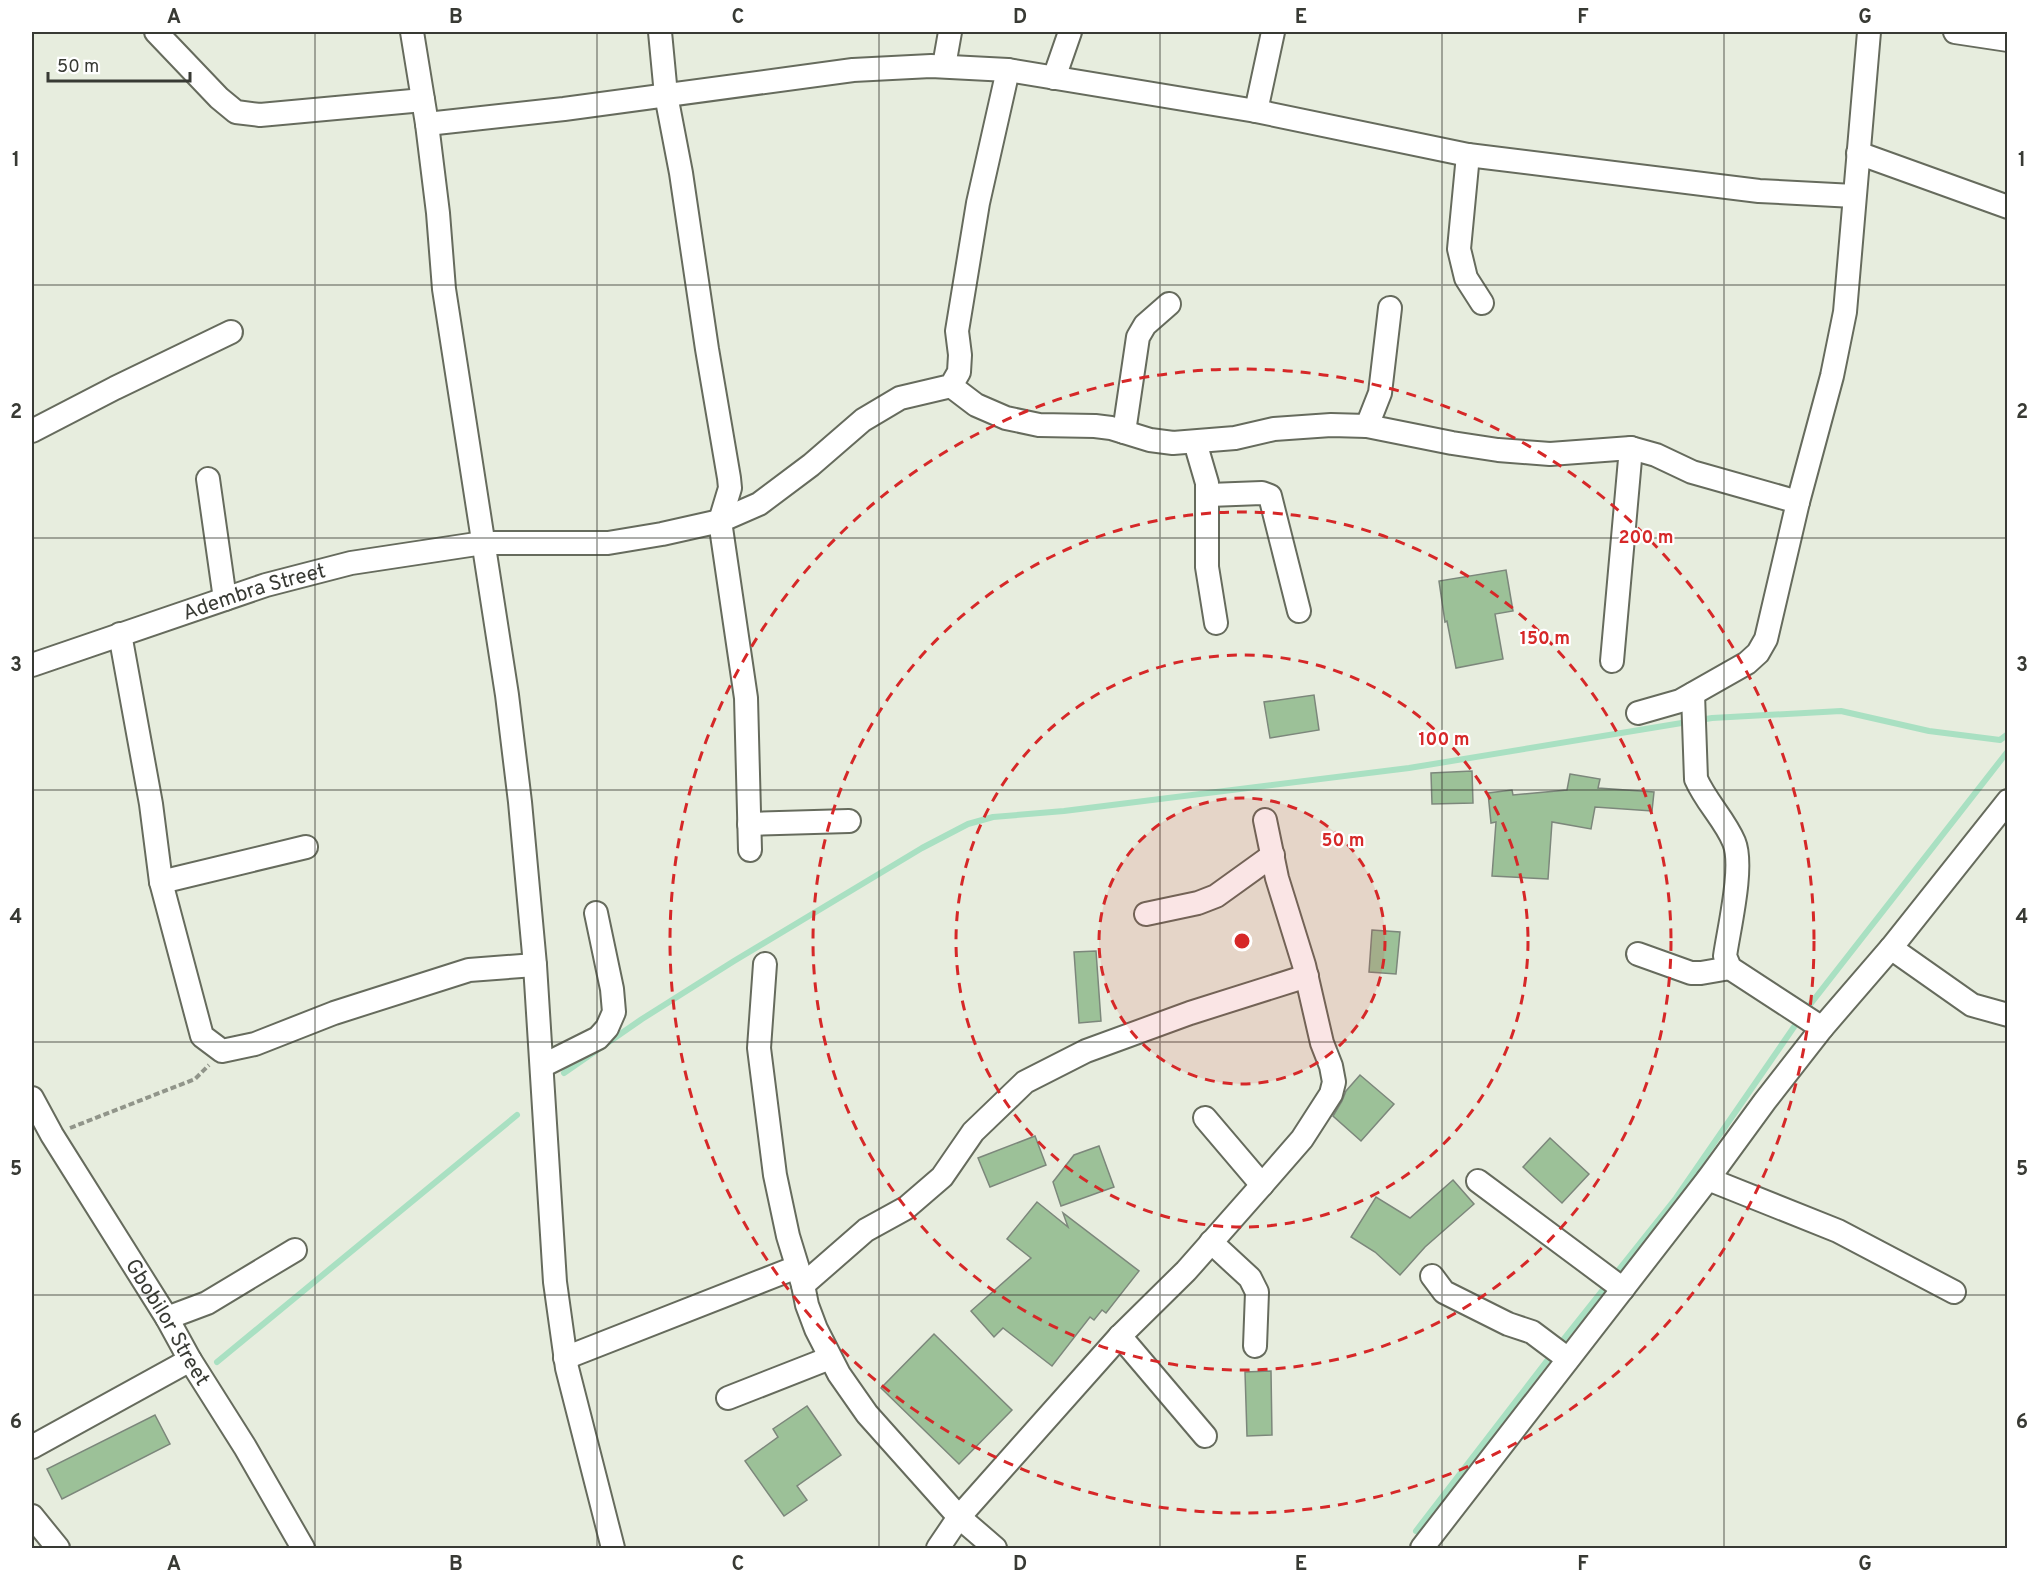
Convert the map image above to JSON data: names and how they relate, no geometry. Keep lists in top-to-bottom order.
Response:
{
  "streets": {
    "street": ["Adembra Street", "Gbobilor Street"]
  },
  "scale_bar": "50 m",
  "grid": {
    "columns": [
      "A",
      "B",
      "C",
      "D",
      "E",
      "F",
      "G"
    ],
    "rows": [
      "1",
      "2",
      "3",
      "4",
      "5",
      "6"
    ]
  },
  "rings": [
    "200 m",
    "150 m",
    "100 m",
    "50 m"
  ]
}
